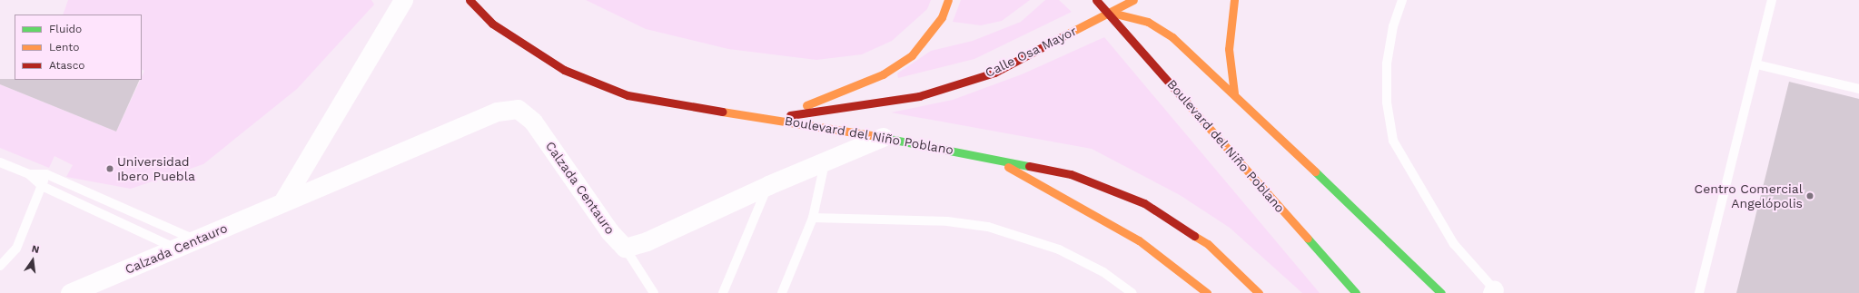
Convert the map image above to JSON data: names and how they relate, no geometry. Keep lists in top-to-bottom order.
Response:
{
  "streets": {
    "main road": ["Calle Osa Mayor", "Boulevard del Niño Poblano"],
    "street": ["Calzada Centauro"]
  },
  "crossings": [
    ["Calle Osa Mayor", "Boulevard del Niño Poblano"]
  ],
  "places": ["Universidad Ibero Puebla", "Centro Comercial Angelópolis"],
  "legend": ["Fluido", "Lento", "Atasco"],
  "north": "top"
}
